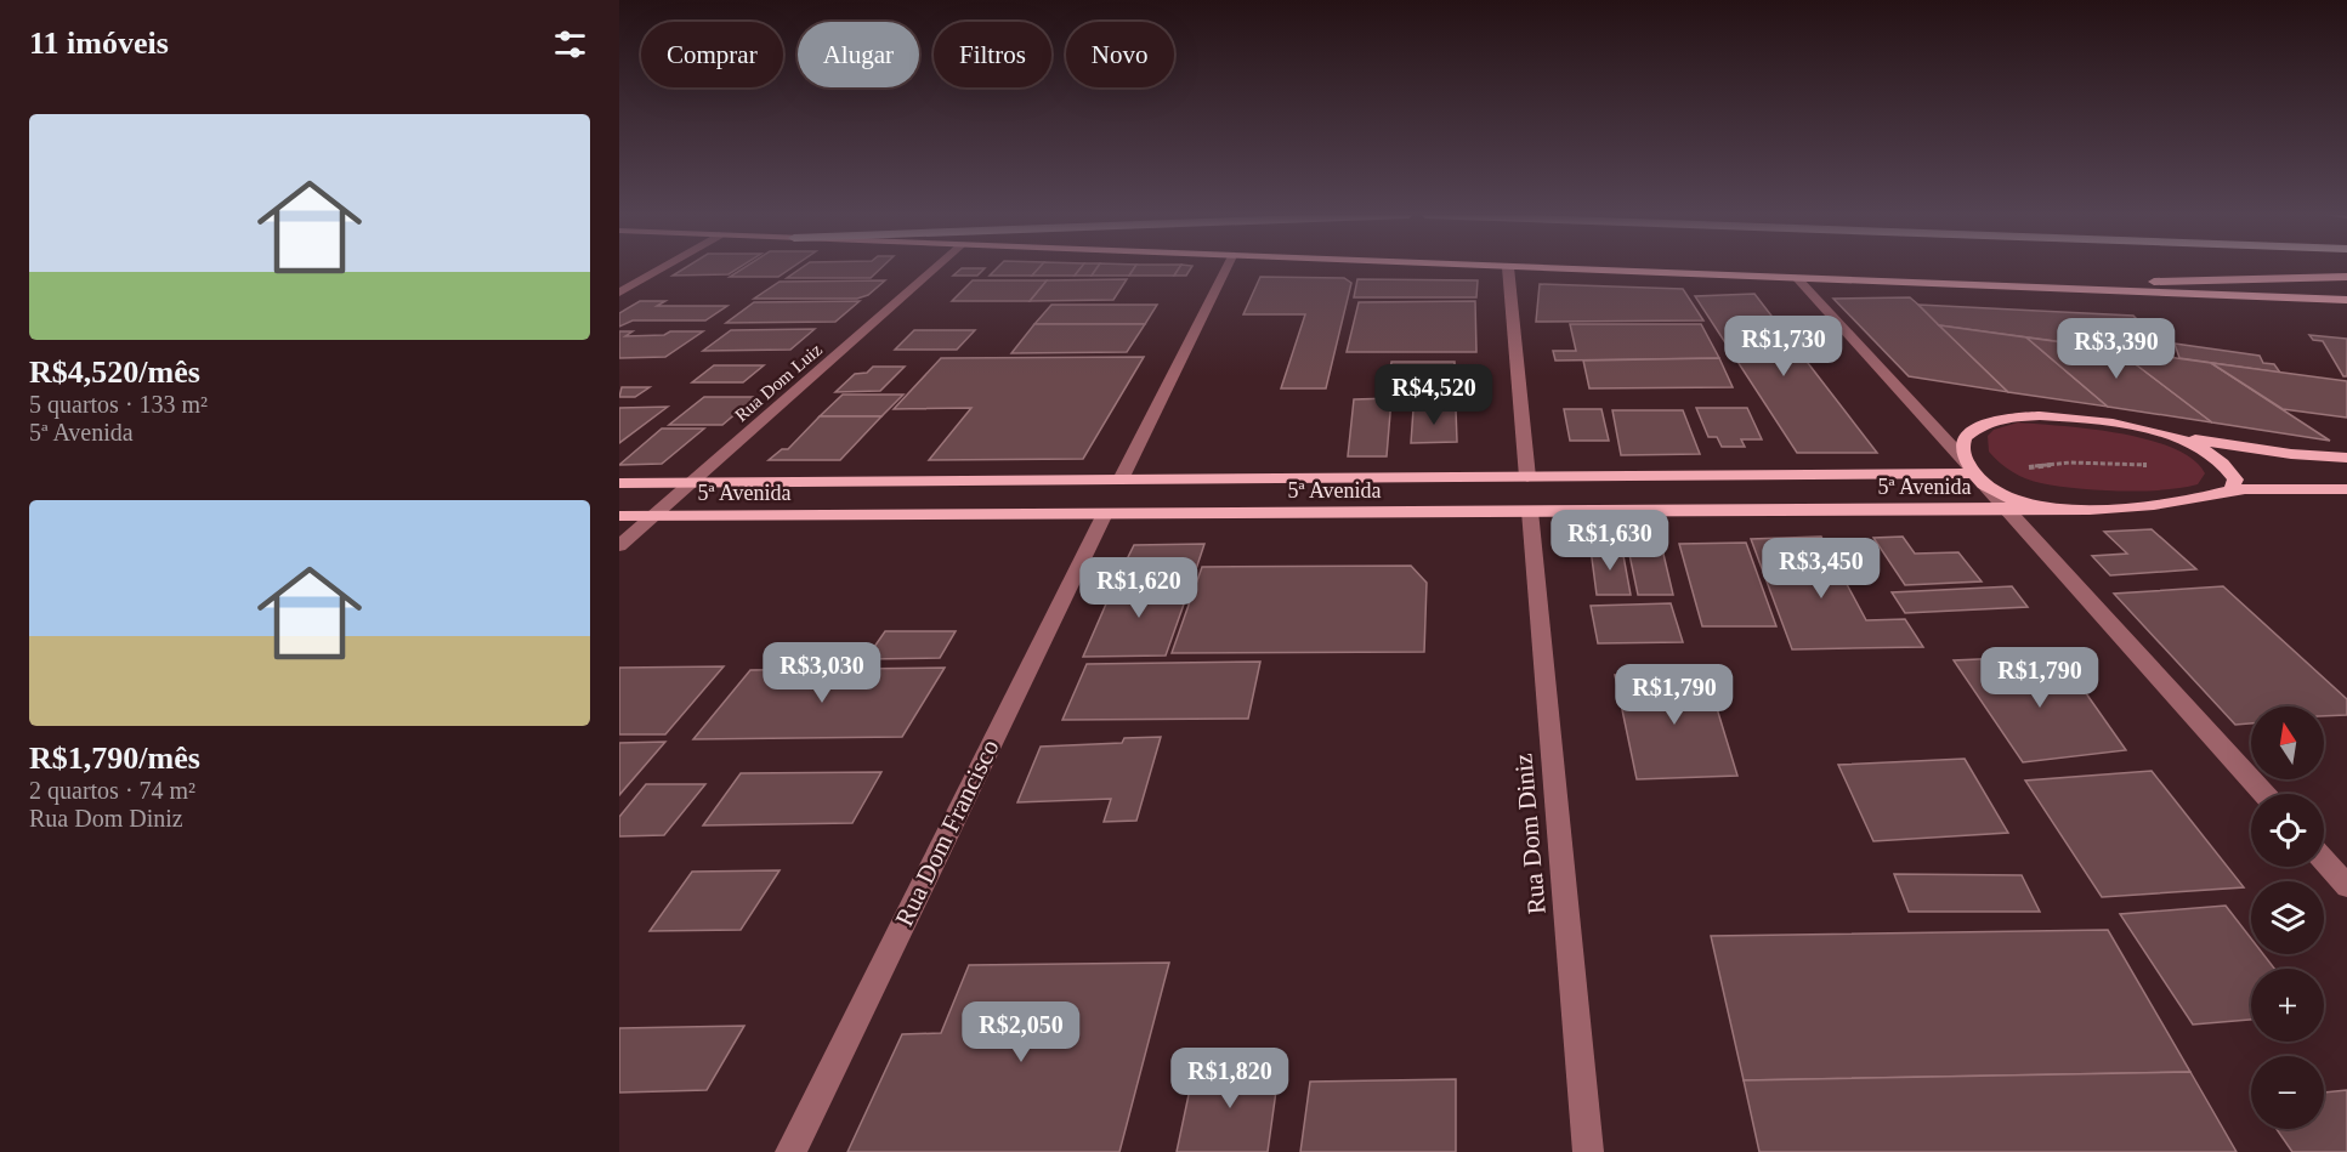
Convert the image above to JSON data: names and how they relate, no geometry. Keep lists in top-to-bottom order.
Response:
{
  "streets": {
    "main road": ["5ª Avenida"],
    "street": ["Rua Dom Luiz", "Rua Dom Francisco", "Rua Dom Diniz"]
  },
  "crossings": [
    ["Rua Dom Luiz", "5ª Avenida"],
    ["5ª Avenida", "Rua Dom Francisco"],
    ["5ª Avenida", "Rua Dom Diniz"]
  ],
  "north": "top",
  "page": {
    "heading": "11 imóveis",
    "chip": [
      "Comprar",
      "Alugar",
      "Filtros",
      "Novo"
    ],
    "list": [
      {
        "name": "R$4,520/mês",
        "note": "5 quartos · 133 m² · 5ª Avenida"
      },
      {
        "name": "R$1,790/mês",
        "note": "2 quartos · 74 m² · Rua Dom Diniz"
      }
    ],
    "price": [
      "R$1,730",
      "R$3,390",
      "R$4,520",
      "R$1,630",
      "R$3,450",
      "R$1,620",
      "R$3,030",
      "R$1,790",
      "R$1,790",
      "R$2,050",
      "R$1,820"
    ],
    "map_buttons": ["+", "−"]
  }
}
